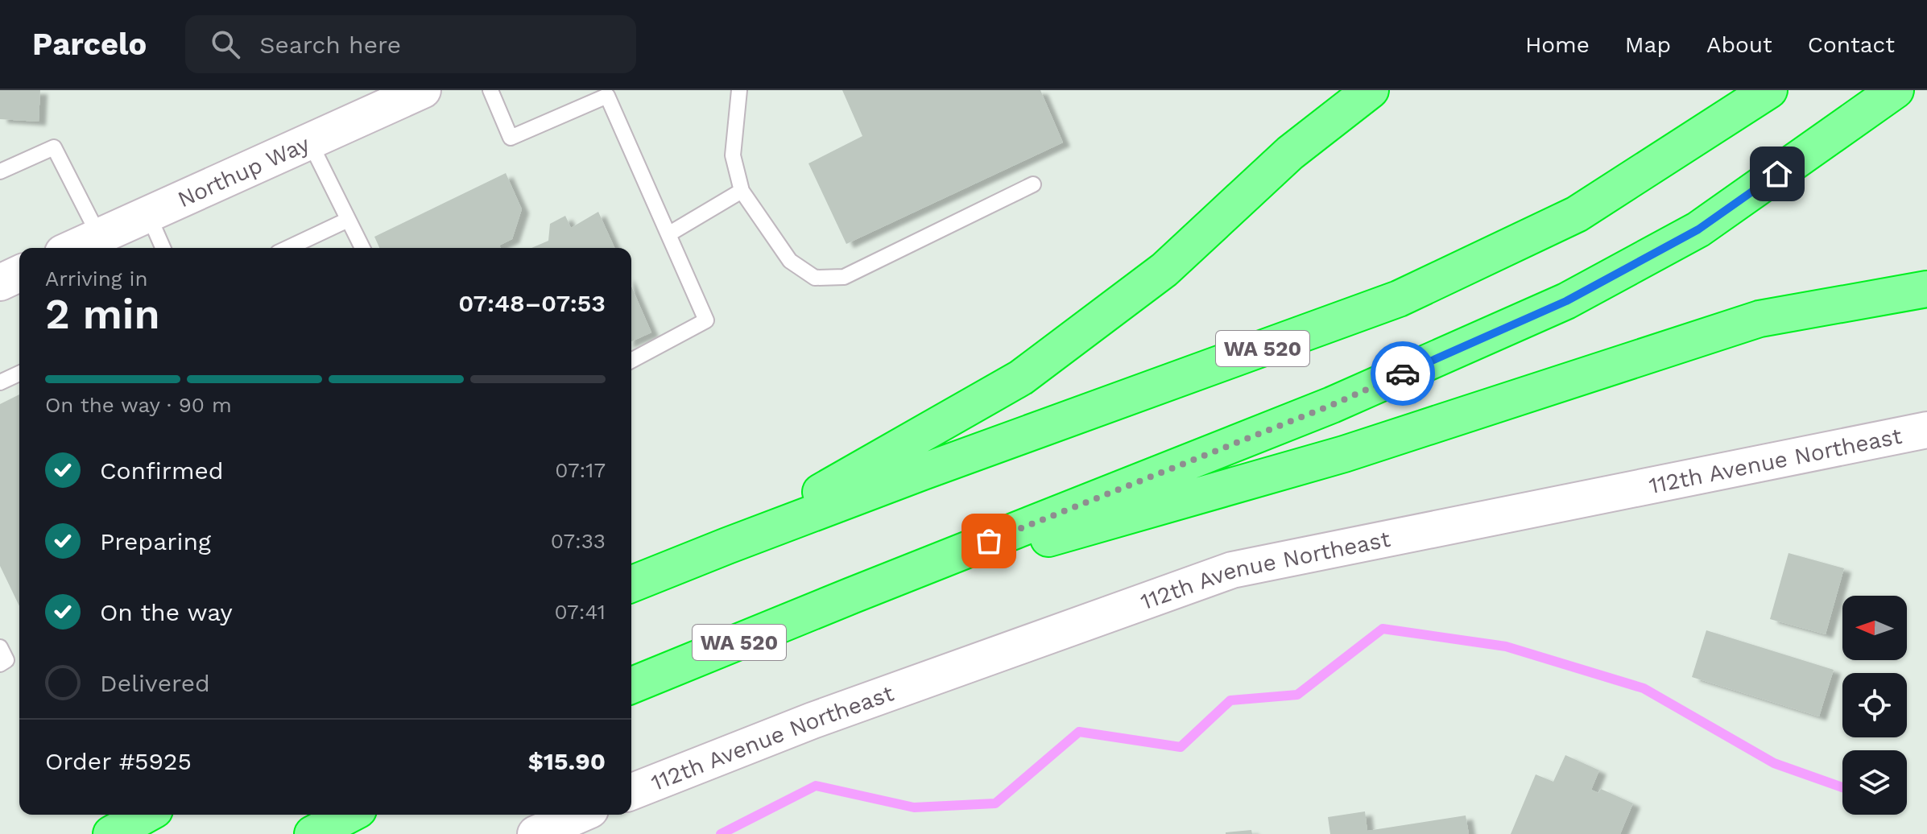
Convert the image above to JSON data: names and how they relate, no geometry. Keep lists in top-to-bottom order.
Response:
{
  "streets": {
    "highway": ["WA 520"],
    "main road": ["Northup Way", "112th Avenue Northeast"]
  },
  "north": "left",
  "page": {
    "header": "Parcelo",
    "search": "Search here",
    "nav": [
      "Home",
      "Map",
      "About",
      "Contact"
    ],
    "heading": ["2 min", "Arriving in", "07:48–07:53"],
    "panel": ["Order #5925", "$15.90"],
    "bar": "On the way · 90 m",
    "list": [
      ["Confirmed", "07:17"],
      ["Preparing", "07:33"],
      ["On the way", "07:41"],
      "Delivered"
    ]
  }
}
